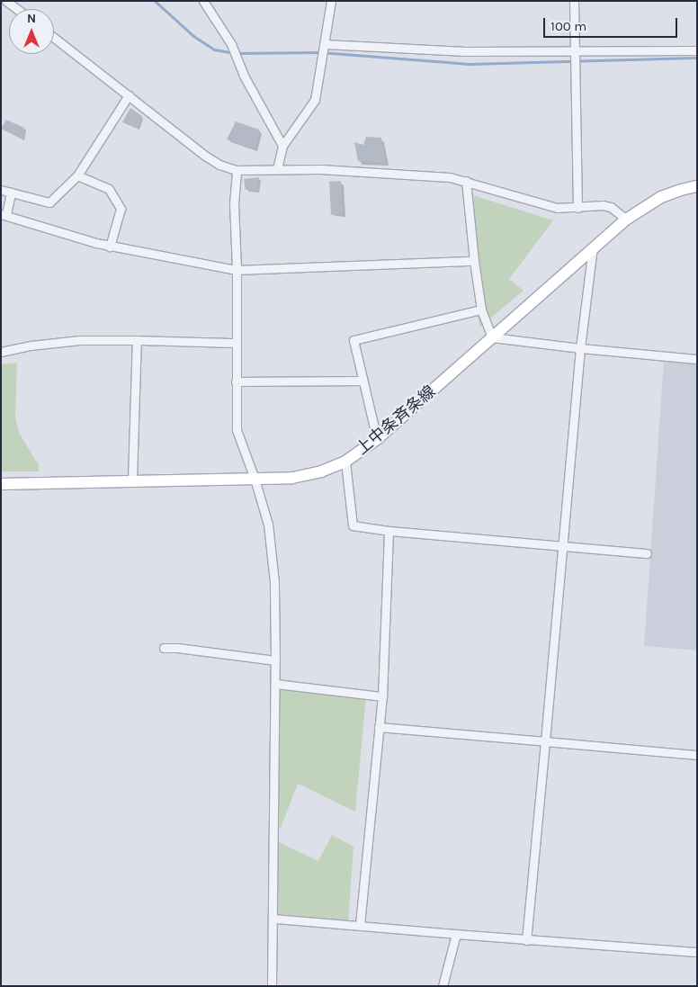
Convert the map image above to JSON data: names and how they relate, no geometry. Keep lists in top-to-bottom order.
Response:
{
  "streets": {
    "main road": ["上中条斉条線"]
  },
  "scale_bar": "100 m",
  "north": "top"
}
